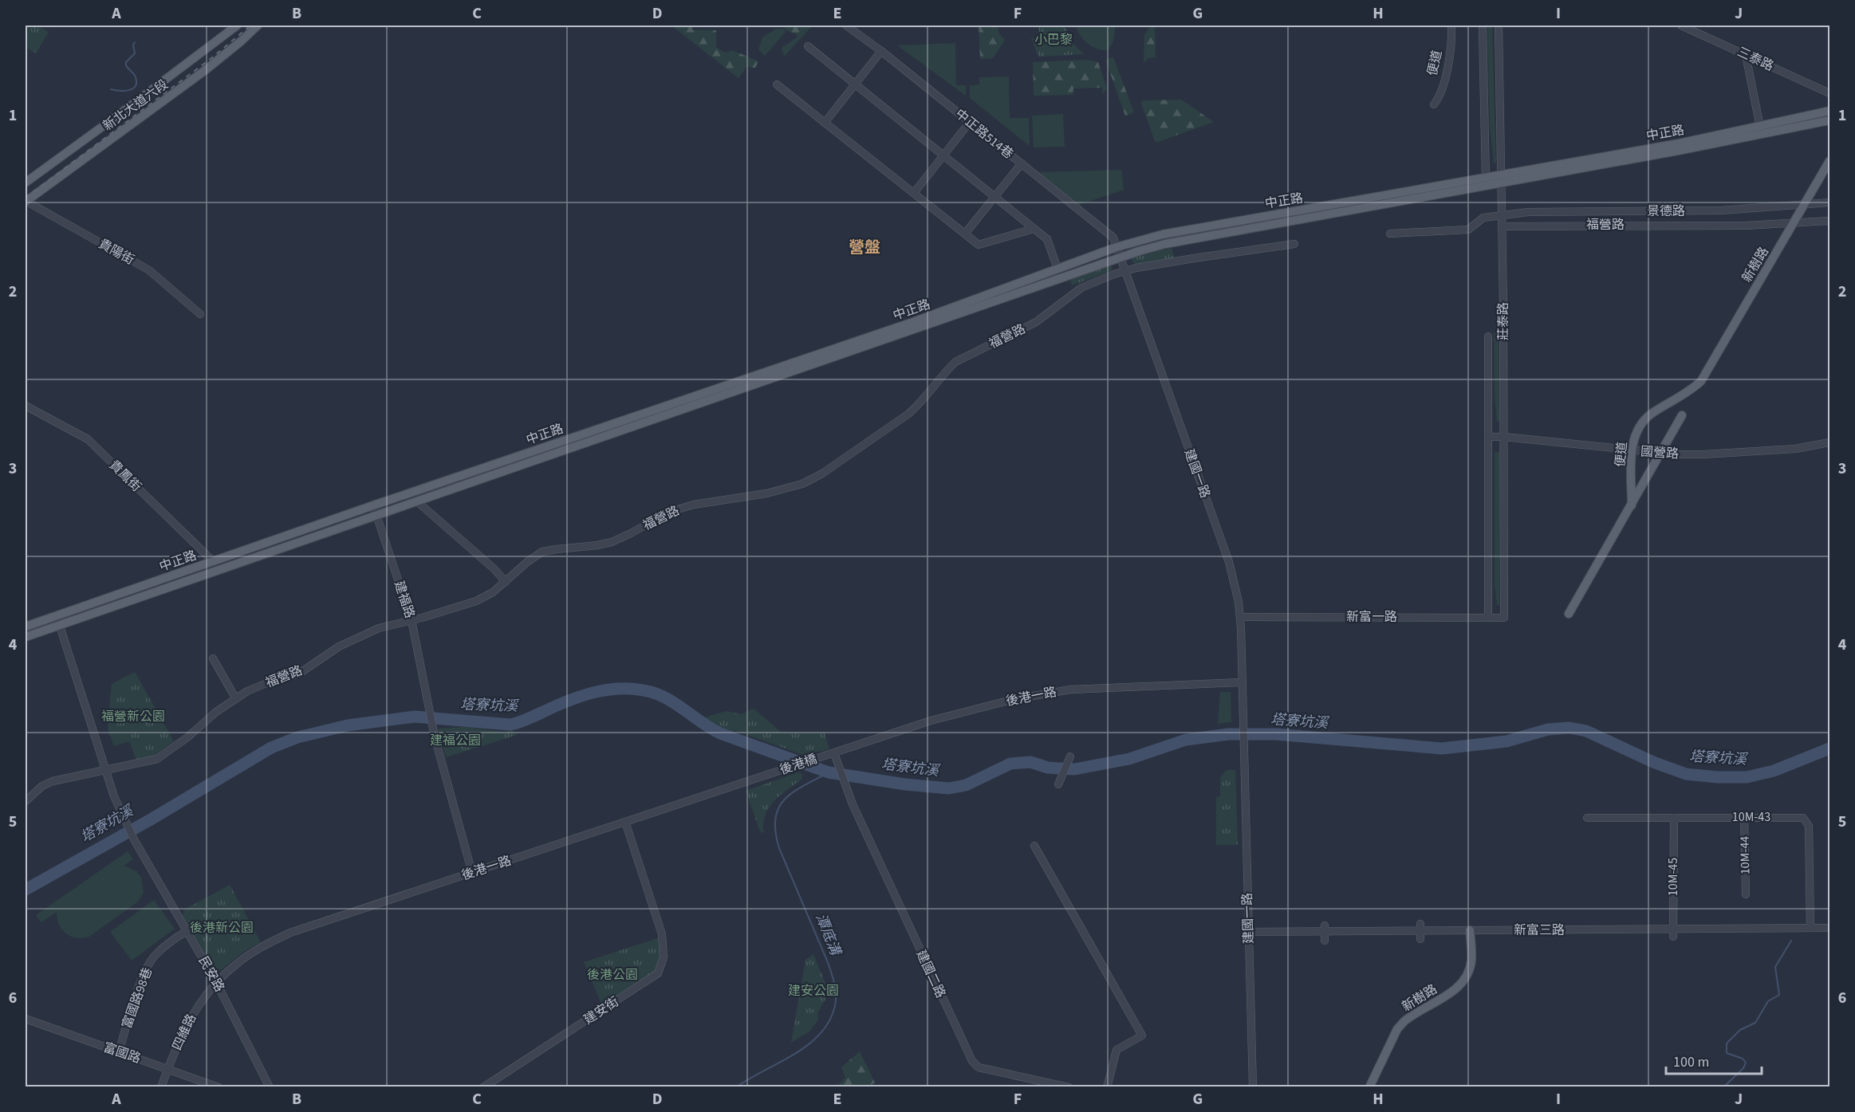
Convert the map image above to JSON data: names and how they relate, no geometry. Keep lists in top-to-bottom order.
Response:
{
  "streets": {
    "main road": [
      "便道",
      "新北大道六段",
      "中正路",
      "新樹路"
    ],
    "street": [
      "三泰路",
      "中正路514巷",
      "景德路",
      "福營路",
      "貴陽街",
      "莊泰路",
      "國營路",
      "建國一路",
      "貴鳳街",
      "建福路",
      "新富一路",
      "後港一路",
      "後港橋",
      "10M-43",
      "10M-44",
      "10M-45",
      "新富三路",
      "民安路",
      "建國二路",
      "富國路98巷",
      "建安街",
      "四維路",
      "富國路"
    ]
  },
  "crossings": [
    ["便道", "新樹路"],
    ["便道", "國營路"],
    ["新北大道六段", "貴陽街"],
    ["中正路", "中正路514巷"],
    ["中正路", "莊泰路"],
    ["中正路", "建國一路"],
    ["中正路", "貴鳳街"],
    ["中正路", "建福路"],
    ["中正路514巷", "建國一路"],
    ["景德路", "新樹路"],
    ["景德路", "莊泰路"],
    ["福營路", "新樹路"],
    ["福營路", "莊泰路"],
    ["福營路", "建國一路"],
    ["福營路", "建福路"],
    ["福營路", "民安路"],
    ["新樹路", "新富三路"],
    ["莊泰路", "國營路"],
    ["莊泰路", "新富一路"],
    ["建國一路", "新富一路"],
    ["建國一路", "後港一路"],
    ["建國一路", "新富三路"],
    ["建福路", "後港一路"],
    ["後港一路", "後港橋"],
    ["後港一路", "民安路"],
    ["後港一路", "建國二路"],
    ["後港一路", "建安街"],
    ["後港一路", "四維路"],
    ["後港橋", "建國二路"],
    ["10M-43", "10M-44"],
    ["10M-43", "10M-45"],
    ["10M-43", "新富三路"],
    ["10M-45", "新富三路"],
    ["民安路", "富國路98巷"],
    ["民安路", "四維路"],
    ["富國路98巷", "富國路"],
    ["四維路", "富國路"]
  ],
  "districts": ["營盤"],
  "water": ["塔寮坑溪", "潭底溝"],
  "parks": [
    "小巴黎",
    "福營新公園",
    "建福公園",
    "後港新公園",
    "後港公園",
    "建安公園"
  ],
  "scale_bar": "100 m",
  "grid": {
    "columns": [
      "A",
      "B",
      "C",
      "D",
      "E",
      "F",
      "G",
      "H",
      "I",
      "J"
    ],
    "rows": [
      "1",
      "2",
      "3",
      "4",
      "5",
      "6"
    ]
  }
}
